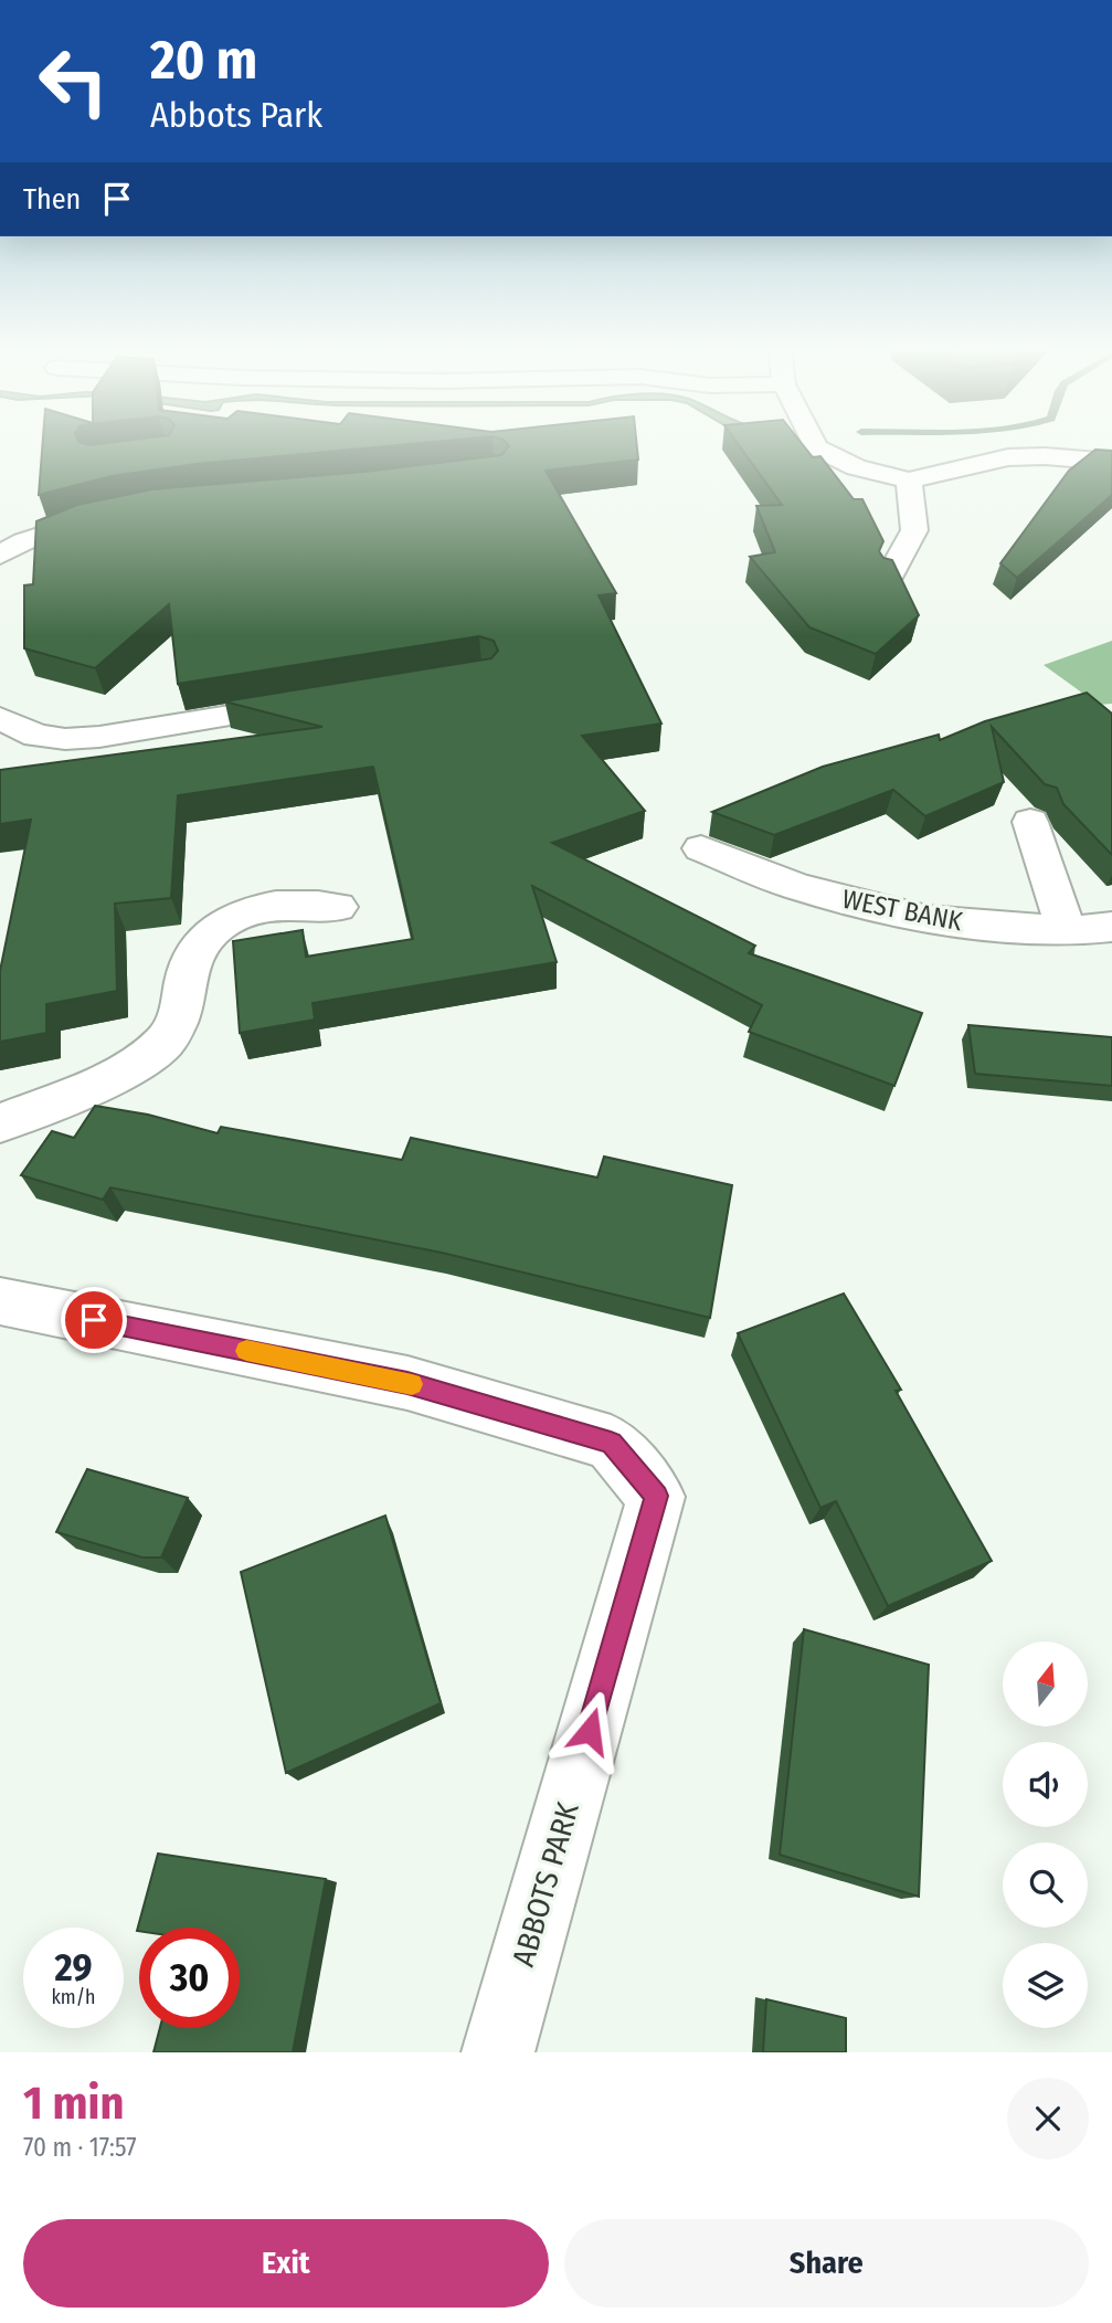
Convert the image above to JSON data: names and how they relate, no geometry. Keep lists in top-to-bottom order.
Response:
{
  "streets": {
    "street": ["WEST BANK", "ABBOTS PARK"]
  },
  "north": "top",
  "page": {
    "turn": ["20 m", "Abbots Park"],
    "then": "Then",
    "speed": "29 km/h",
    "limit": "30",
    "heading": ["1 min", "70 m · 17:57"],
    "buttons": ["Exit", "Share"]
  }
}
